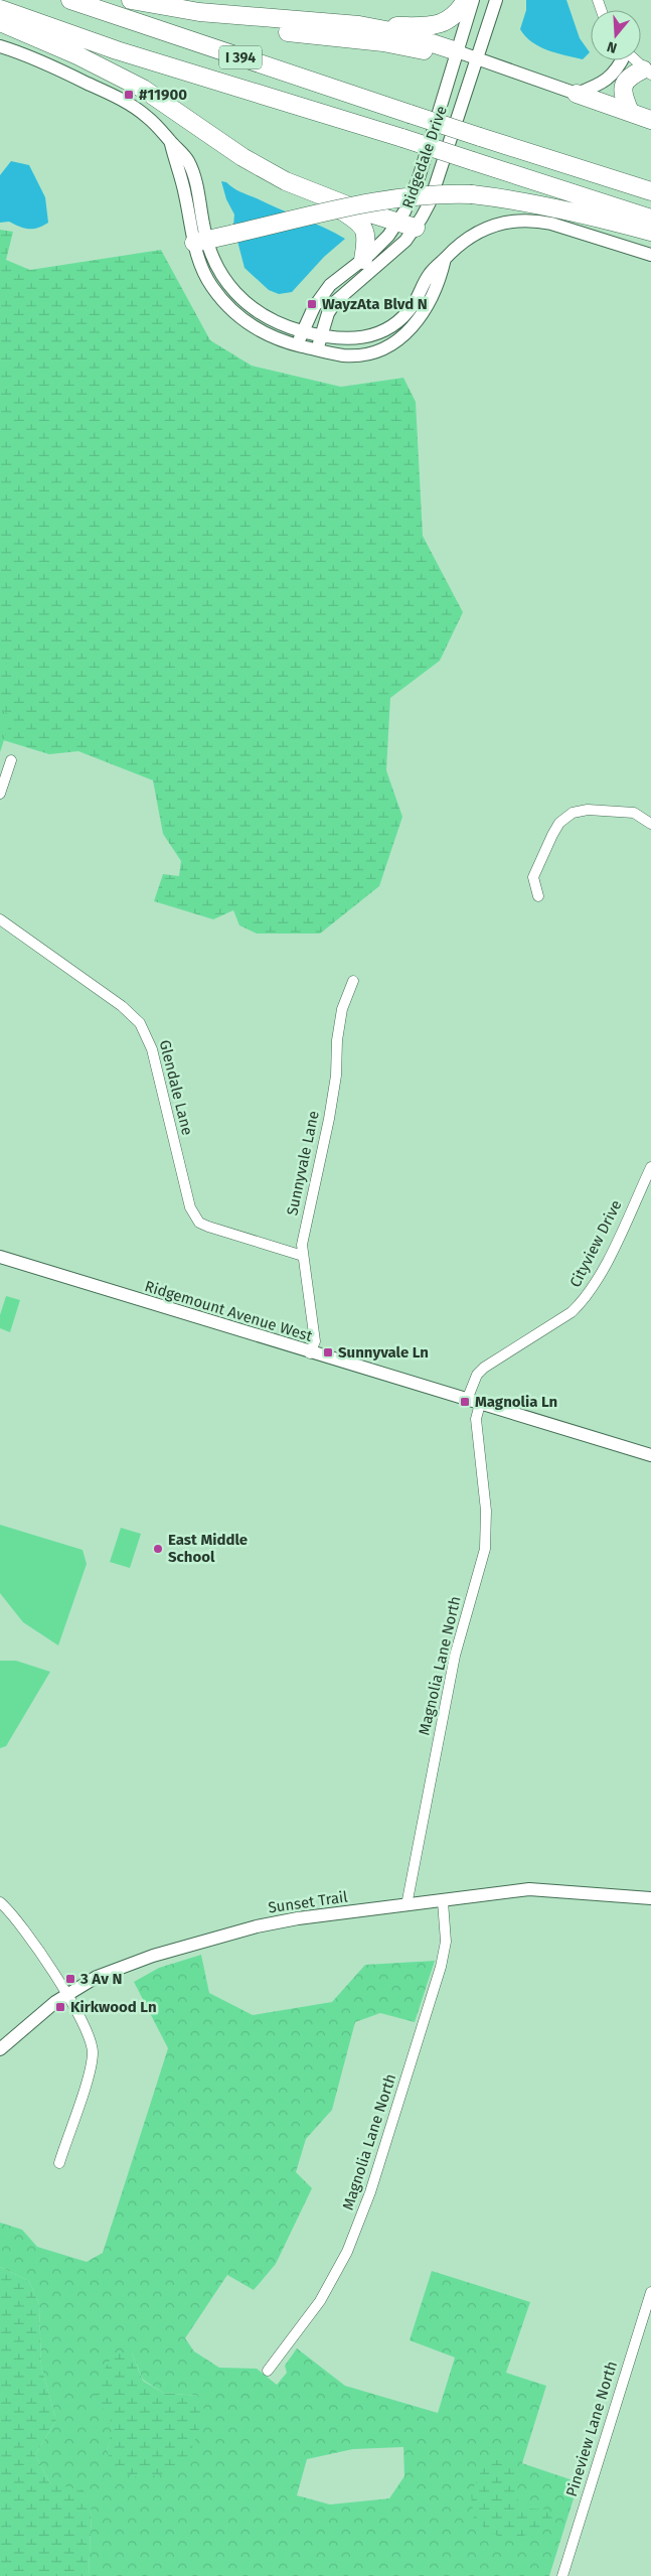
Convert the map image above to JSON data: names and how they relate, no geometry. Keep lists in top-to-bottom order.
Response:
{
  "streets": {
    "highway": ["I 394"],
    "street": [
      "Ridgedale Drive",
      "Glendale Lane",
      "Sunnyvale Lane",
      "Cityview Drive",
      "Ridgemount Avenue West",
      "Magnolia Lane North",
      "Sunset Trail",
      "Pineview Lane North"
    ]
  },
  "crossings": [
    ["Glendale Lane", "Sunnyvale Lane"],
    ["Sunnyvale Lane", "Ridgemount Avenue West"],
    ["Cityview Drive", "Ridgemount Avenue West"],
    ["Ridgemount Avenue West", "Magnolia Lane North"],
    ["Magnolia Lane North", "Sunset Trail"]
  ],
  "places": {
    "transit": [
      "#11900",
      "WayzAta Blvd N",
      "Sunnyvale Ln",
      "Magnolia Ln",
      "3 Av N",
      "Kirkwood Ln"
    ],
    "other": ["East Middle School"]
  },
  "north": "bottom"
}
